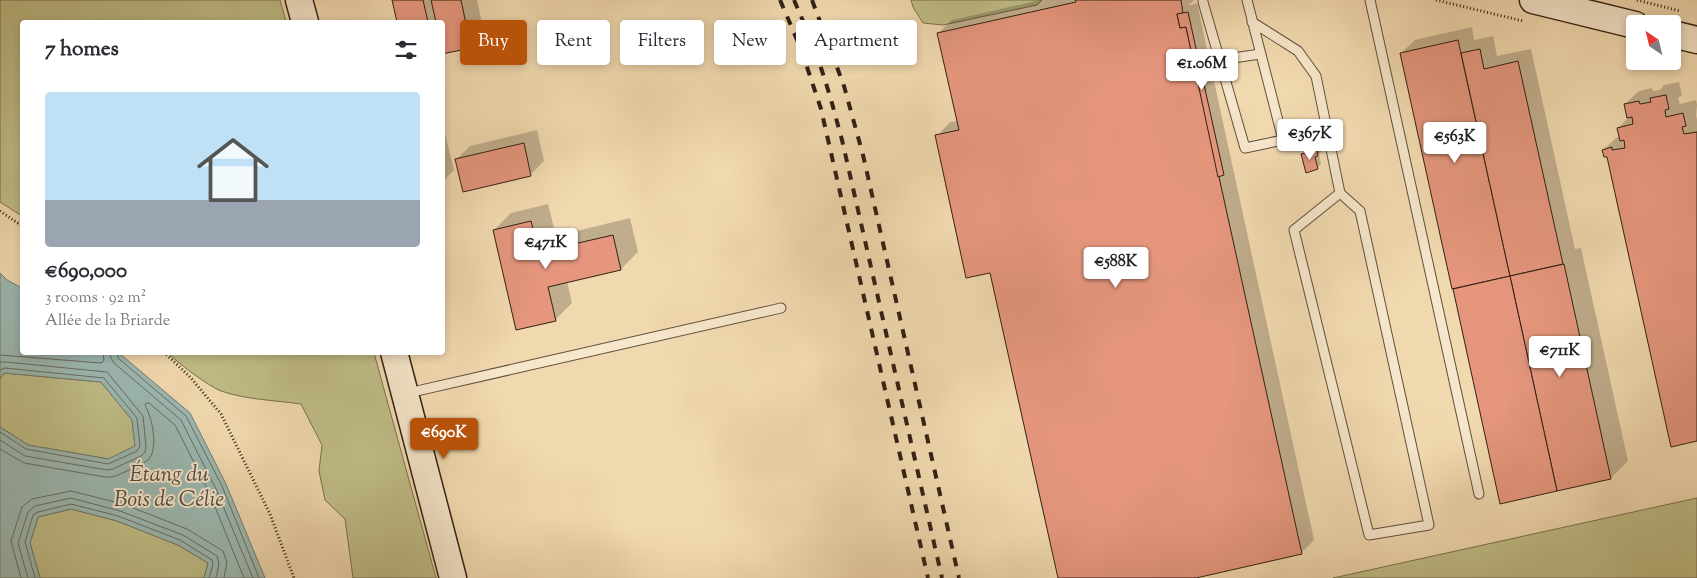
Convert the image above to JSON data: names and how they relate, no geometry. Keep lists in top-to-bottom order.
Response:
{
  "water": ["Étang du Bois de Célie"],
  "north": "top left",
  "page": {
    "chip": [
      "Buy",
      "Rent",
      "Filters",
      "New",
      "Apartment"
    ],
    "heading": "7 homes",
    "price": [
      "€1.06M",
      "€367K",
      "€563K",
      "€471K",
      "€588K",
      "€711K",
      "€690K"
    ],
    "list": [
      {
        "name": "€690,000",
        "note": "3 rooms · 92 m² · Allée de la Briarde"
      }
    ]
  }
}
